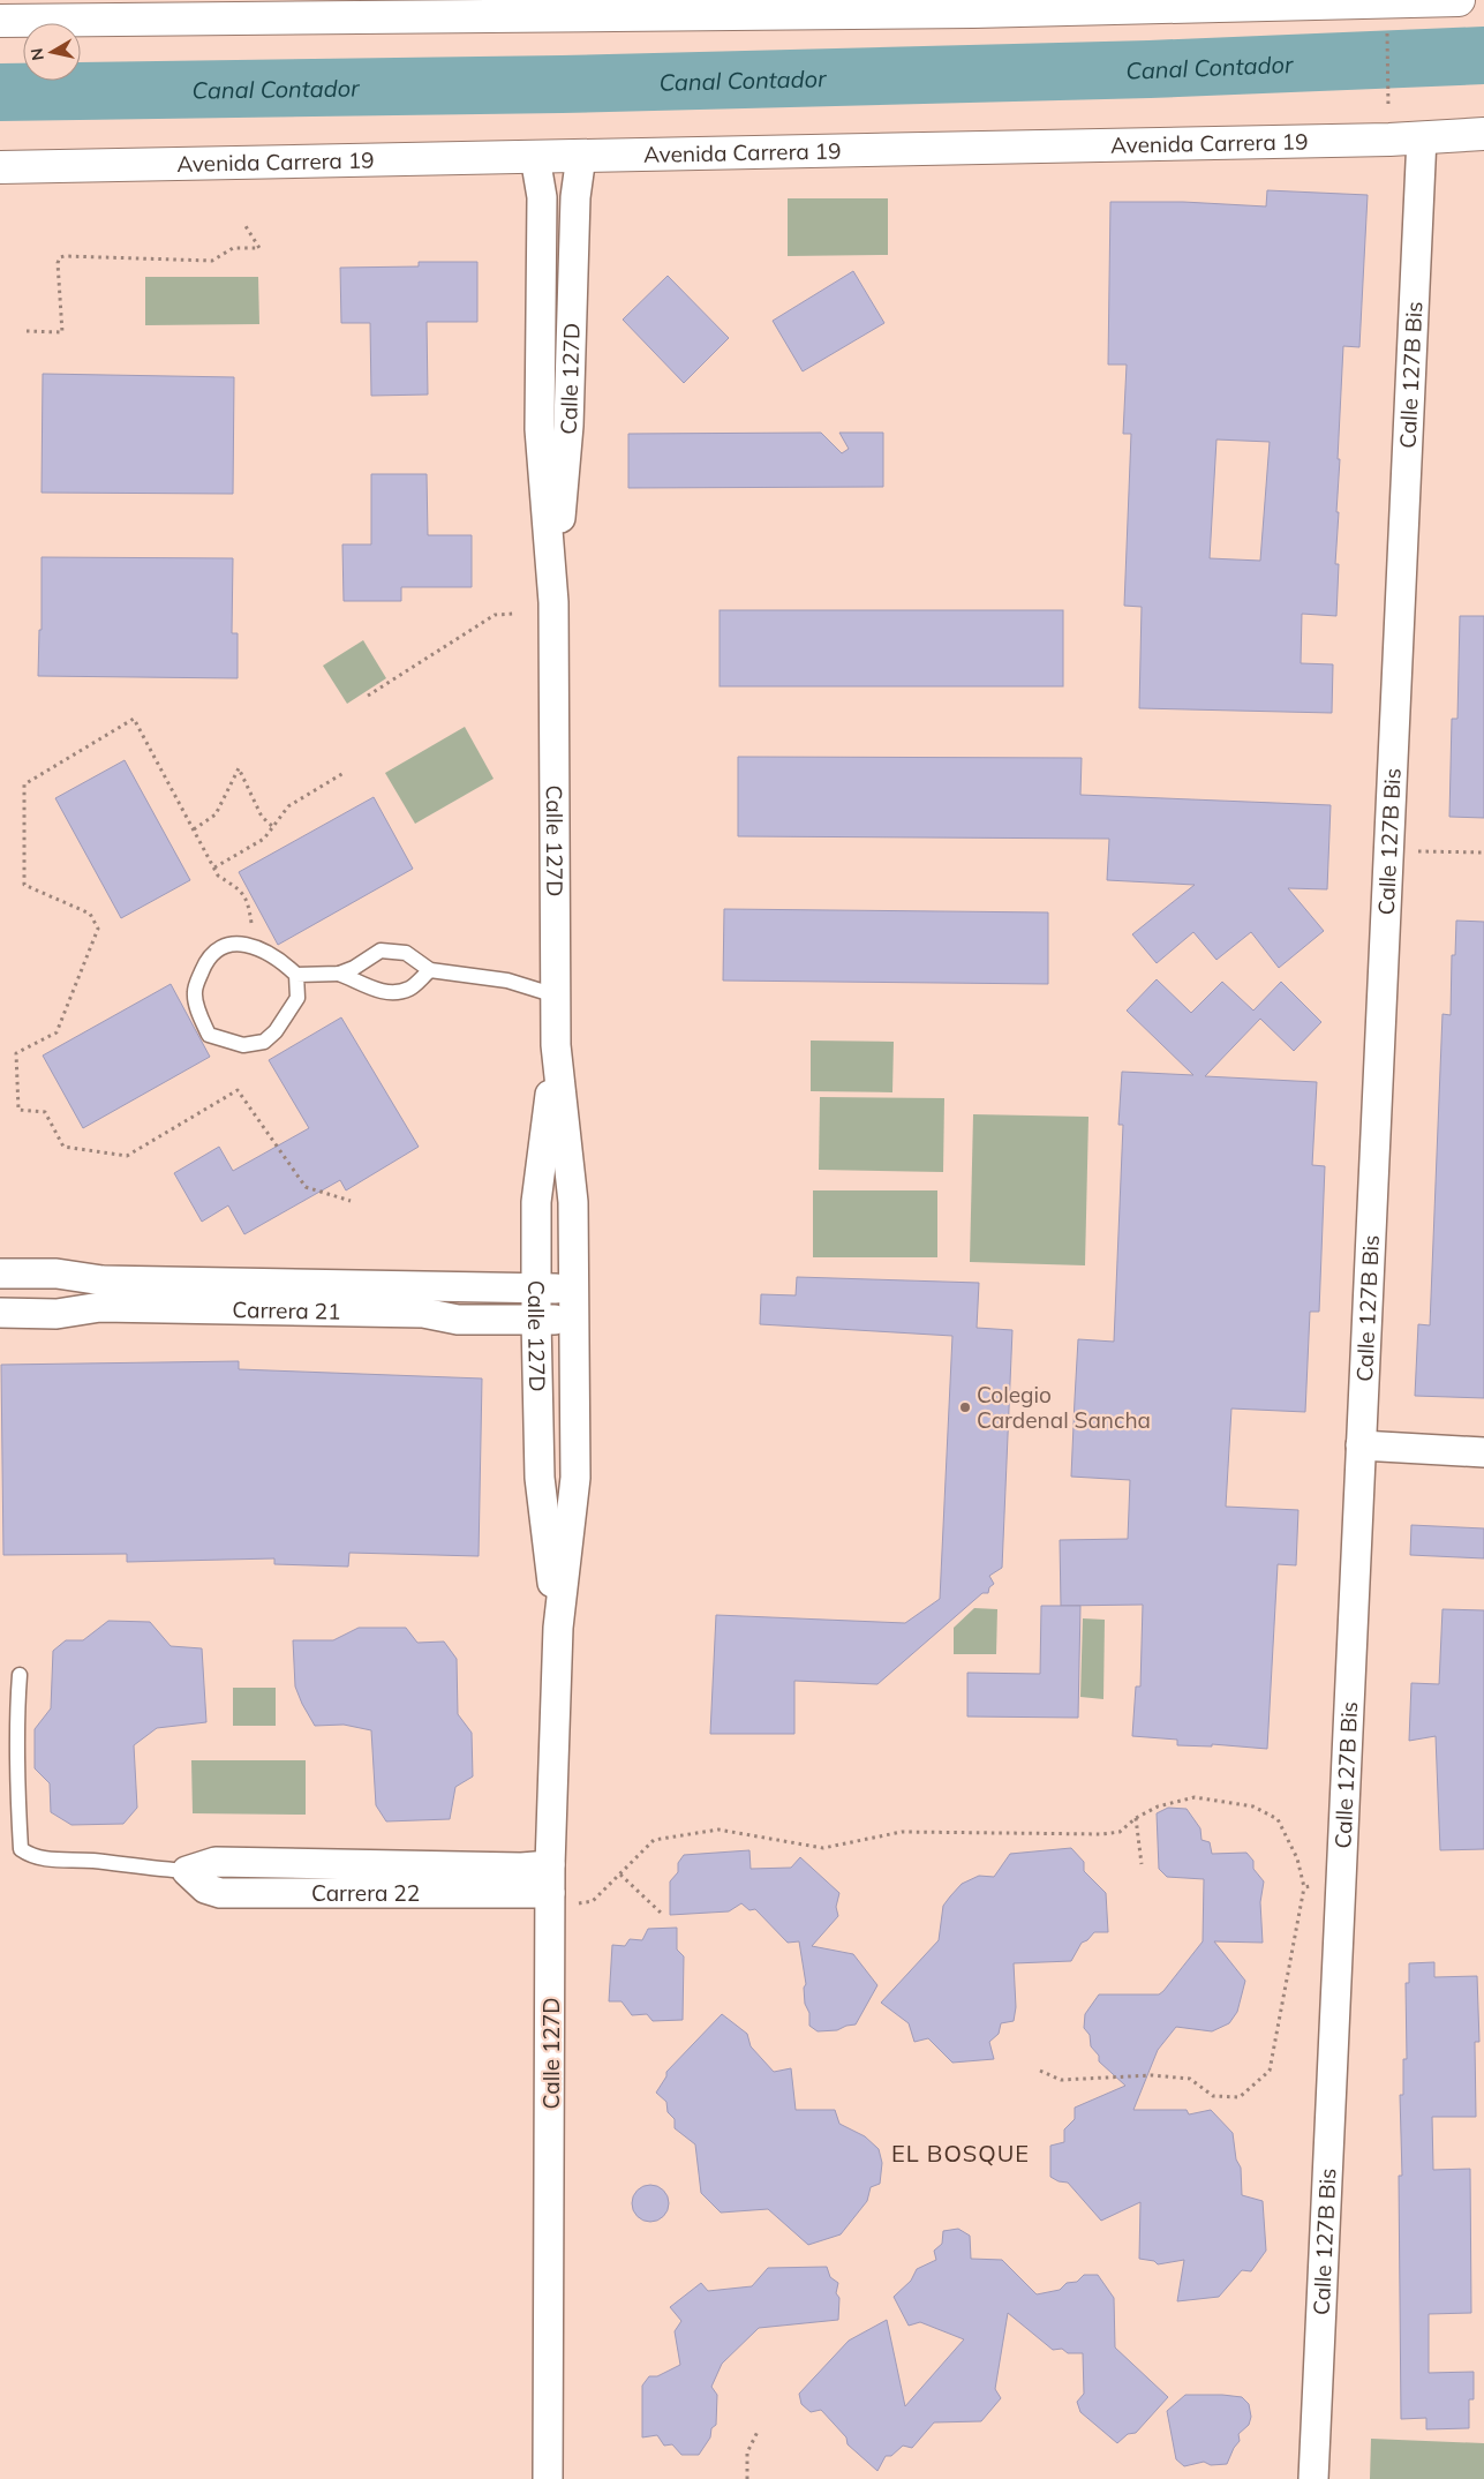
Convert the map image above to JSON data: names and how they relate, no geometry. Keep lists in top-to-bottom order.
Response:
{
  "streets": {
    "main road": ["Avenida Carrera 19"],
    "street": [
      "Calle 127B Bis",
      "Calle 127D",
      "Carrera 21",
      "Carrera 22"
    ]
  },
  "crossings": [
    ["Avenida Carrera 19", "Calle 127B Bis"],
    ["Avenida Carrera 19", "Calle 127D"],
    ["Calle 127D", "Carrera 21"],
    ["Calle 127D", "Carrera 22"]
  ],
  "districts": ["EL BOSQUE"],
  "water": ["Canal Contador"],
  "places": ["Colegio Cardenal Sancha"],
  "north": "left"
}
